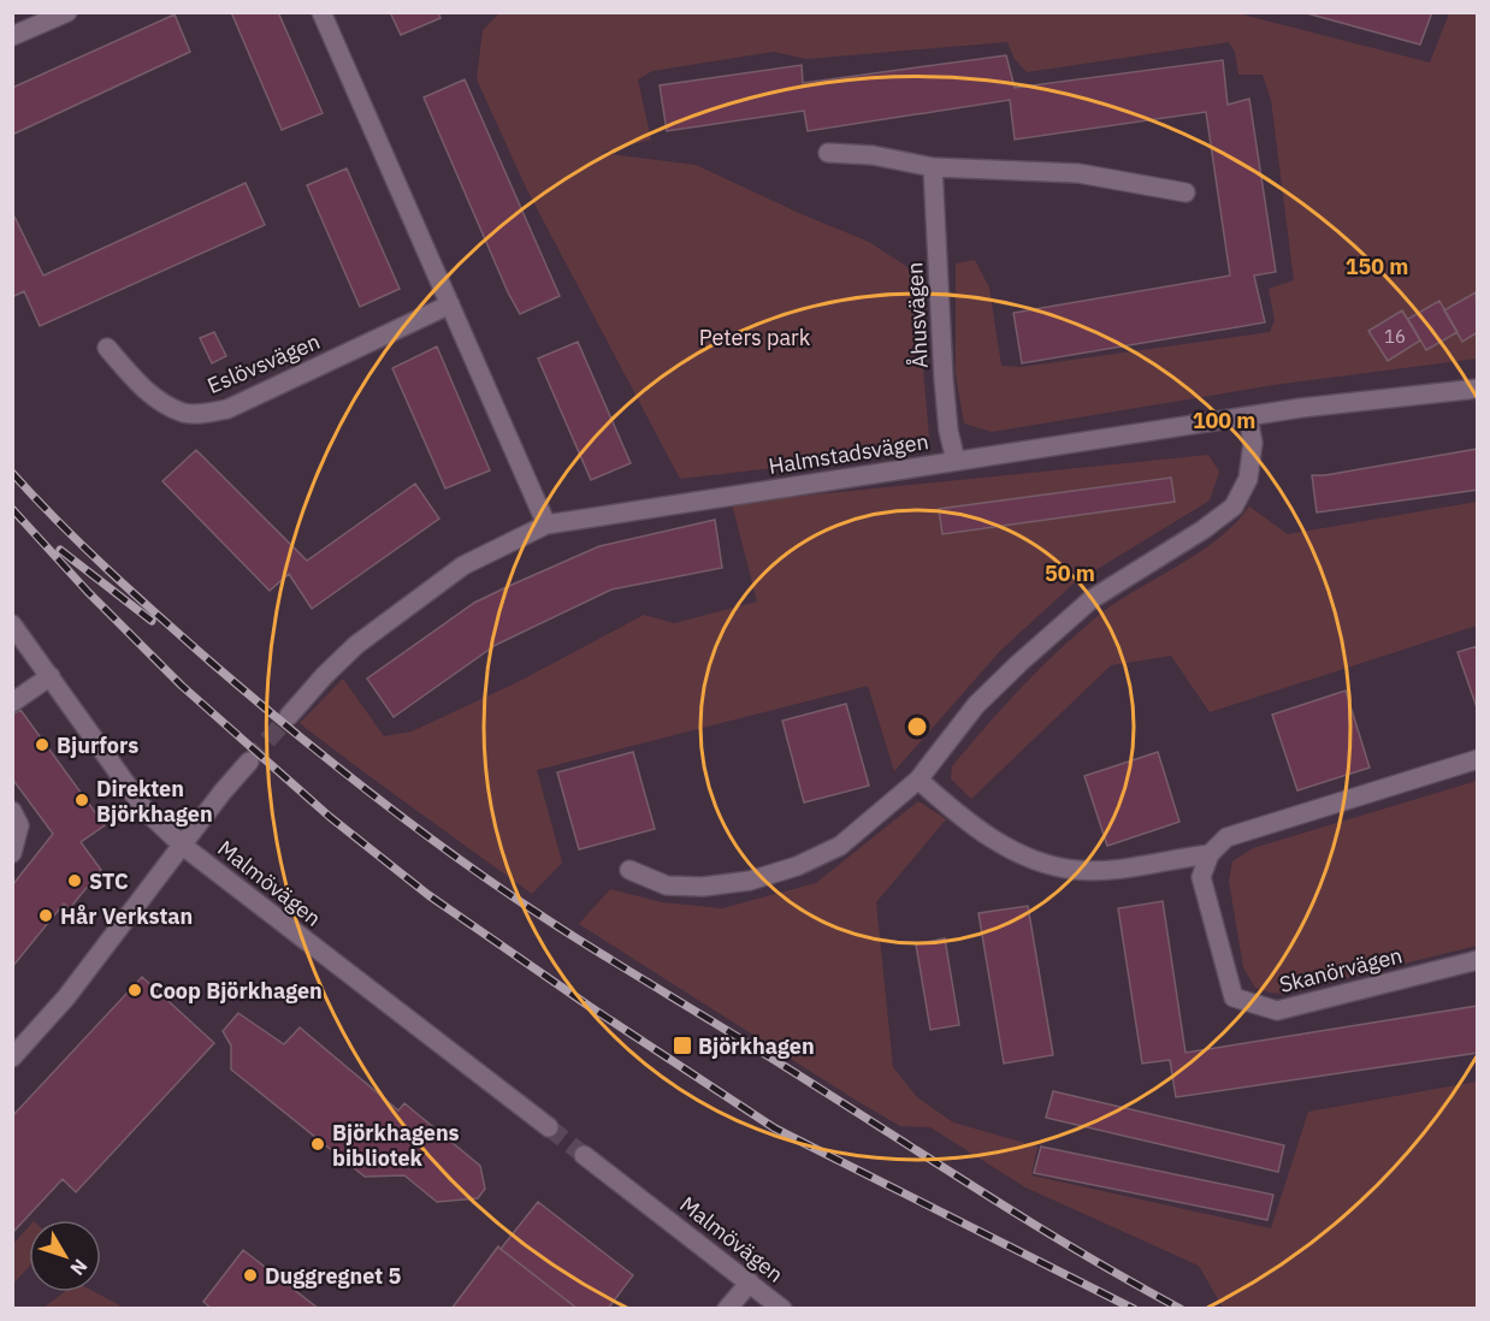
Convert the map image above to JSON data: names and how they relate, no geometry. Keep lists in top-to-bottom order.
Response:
{
  "streets": {
    "street": [
      "Åhusvägen",
      "Eslövsvägen",
      "Halmstadsvägen",
      "Malmövägen",
      "Skanörvägen"
    ]
  },
  "crossings": [
    ["Åhusvägen", "Halmstadsvägen"]
  ],
  "parks": ["Peters park"],
  "places": {
    "other": [
      "Bjurfors",
      "Direkten Björkhagen",
      "STC",
      "Hår Verkstan",
      "Coop Björkhagen",
      "Björkhagens bibliotek",
      "Duggregnet 5"
    ],
    "transit": ["Björkhagen"]
  },
  "house_numbers": ["16"],
  "north": "bottom right",
  "rings": ["150 m", "100 m", "50 m"]
}
